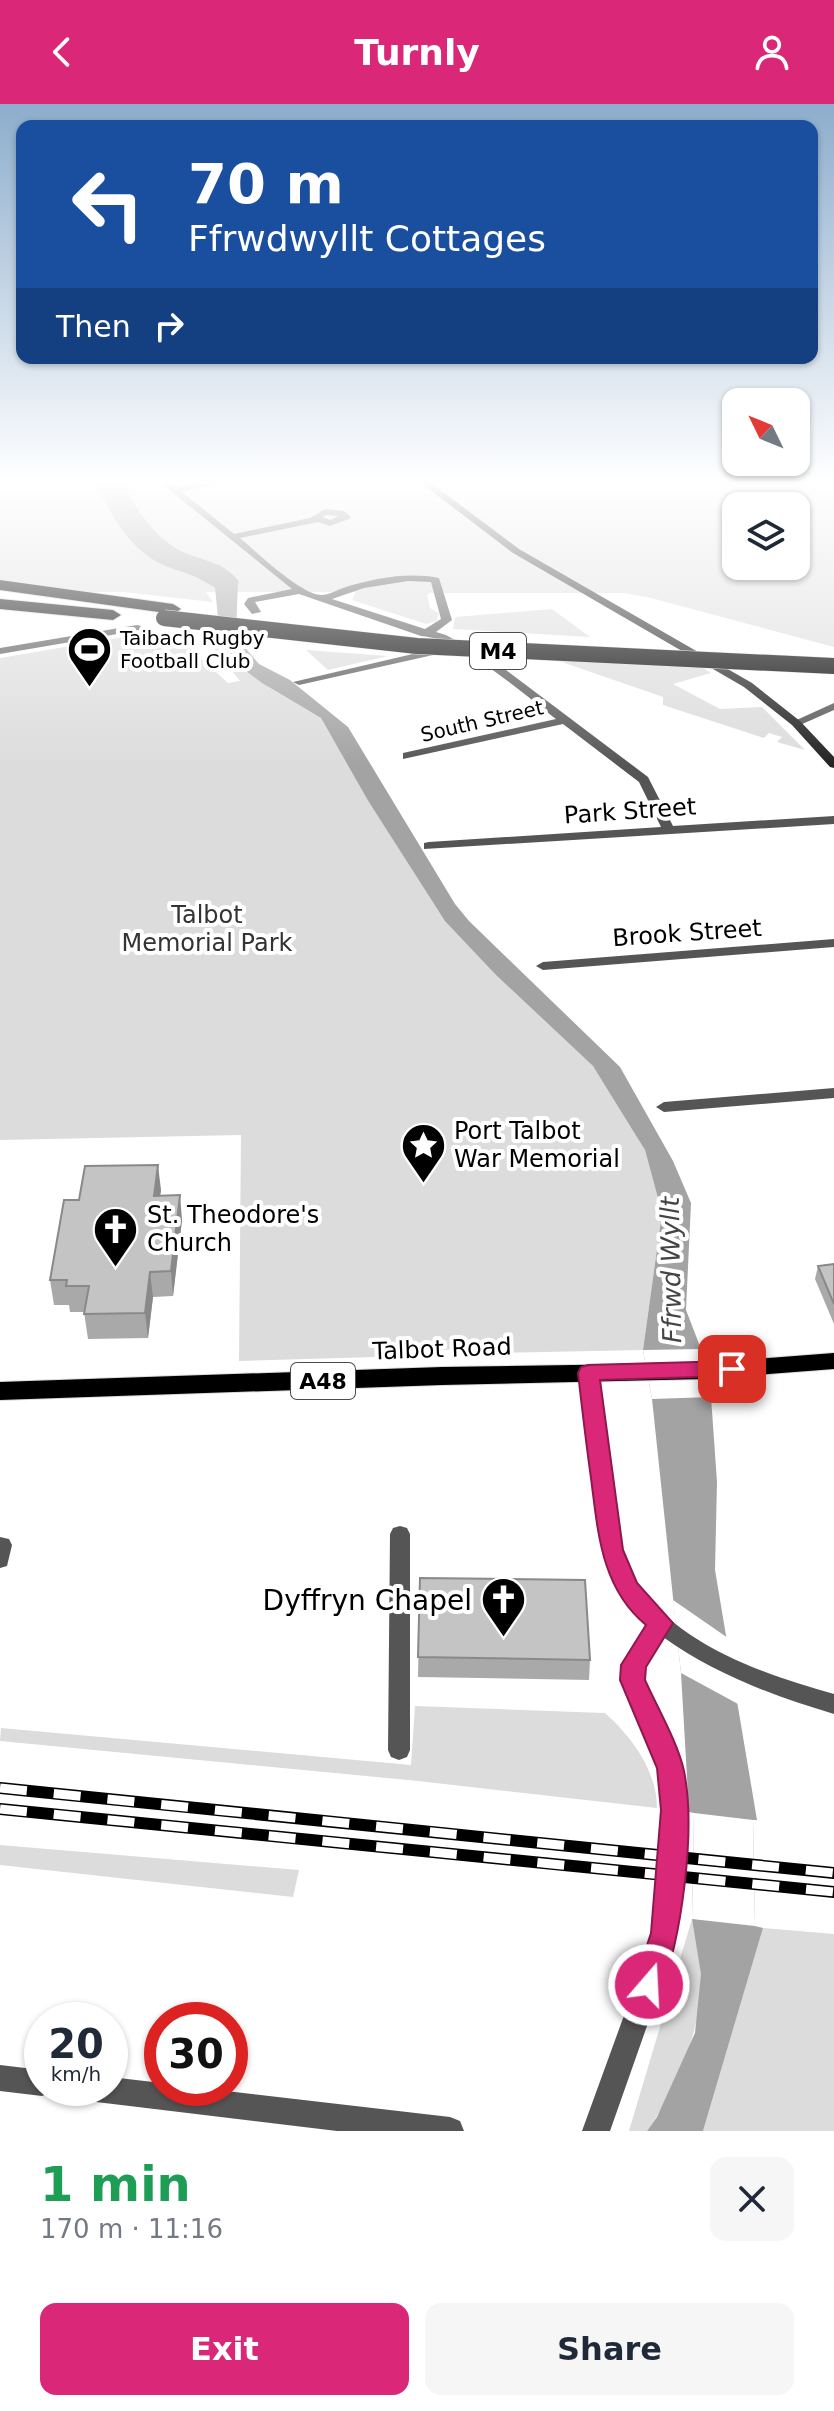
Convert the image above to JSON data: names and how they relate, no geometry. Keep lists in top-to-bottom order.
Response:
{
  "streets": {
    "highway": ["M4"],
    "main road": ["Talbot Road", "A48"],
    "street": ["South Street", "Park Street", "Brook Street"]
  },
  "water": ["Ffrwd Wyllt"],
  "parks": ["Talbot Memorial Park"],
  "places": {
    "sports": ["Taibach Rugby Football Club"],
    "place": ["Port Talbot War Memorial"],
    "church": ["St. Theodore's Church", "Dyffryn Chapel"]
  },
  "north": "top left",
  "page": {
    "header": "Turnly",
    "turn": ["70 m", "Ffrwdwyllt Cottages"],
    "then": "Then",
    "speed": "20 km/h",
    "limit": "30",
    "heading": ["1 min", "170 m · 11:16"],
    "buttons": ["Exit", "Share"]
  }
}
